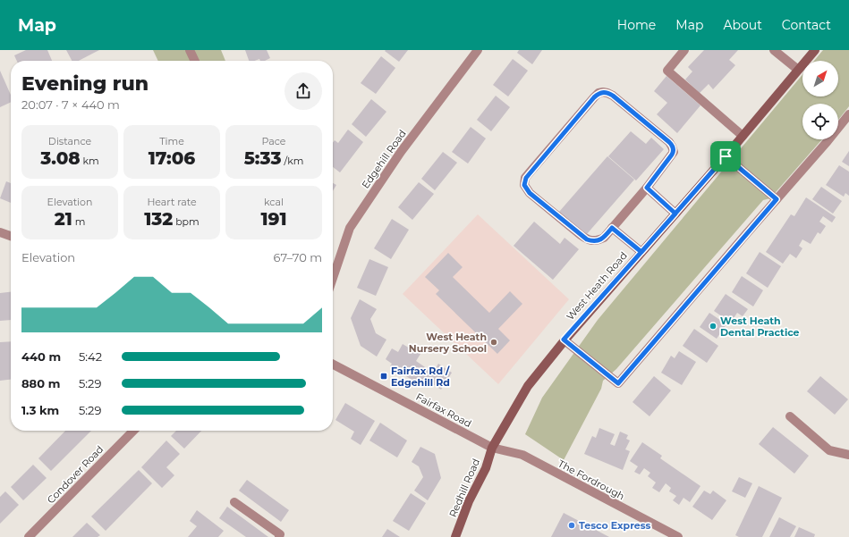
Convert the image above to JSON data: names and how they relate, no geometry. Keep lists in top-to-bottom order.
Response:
{
  "streets": {
    "street": [
      "Edgehill Road",
      "West Heath Road",
      "Fairfax Road",
      "Condover Road",
      "The Fordrough",
      "Redhill Road"
    ]
  },
  "crossings": [
    ["West Heath Road", "Fairfax Road"],
    ["West Heath Road", "The Fordrough"],
    ["West Heath Road", "Redhill Road"],
    ["Fairfax Road", "The Fordrough"],
    ["Fairfax Road", "Redhill Road"],
    ["The Fordrough", "Redhill Road"]
  ],
  "places": {
    "other": ["West Heath Dental Practice", "West Heath Nursery School", "Tesco Express"],
    "transit": ["Fairfax Rd / Edgehill Rd"]
  },
  "north": "top right",
  "page": {
    "header": "Map",
    "nav": [
      "Home",
      "Map",
      "About",
      "Contact"
    ],
    "heading": ["Evening run", "20:07 · 7 × 440 m"],
    "stats": [
      ["Distance", "3.08 km"],
      ["Time", "17:06"],
      ["Pace", "5:33 /km"],
      ["Elevation", "21 m"],
      ["Heart rate", "132 bpm"],
      ["kcal", "191"]
    ],
    "chart": ["Elevation", "67–70 m"],
    "list": [
      {
        "name": "440 m",
        "note": "5:42"
      },
      {
        "name": "880 m",
        "note": "5:29"
      },
      {
        "name": "1.3 km",
        "note": "5:29"
      }
    ]
  }
}
